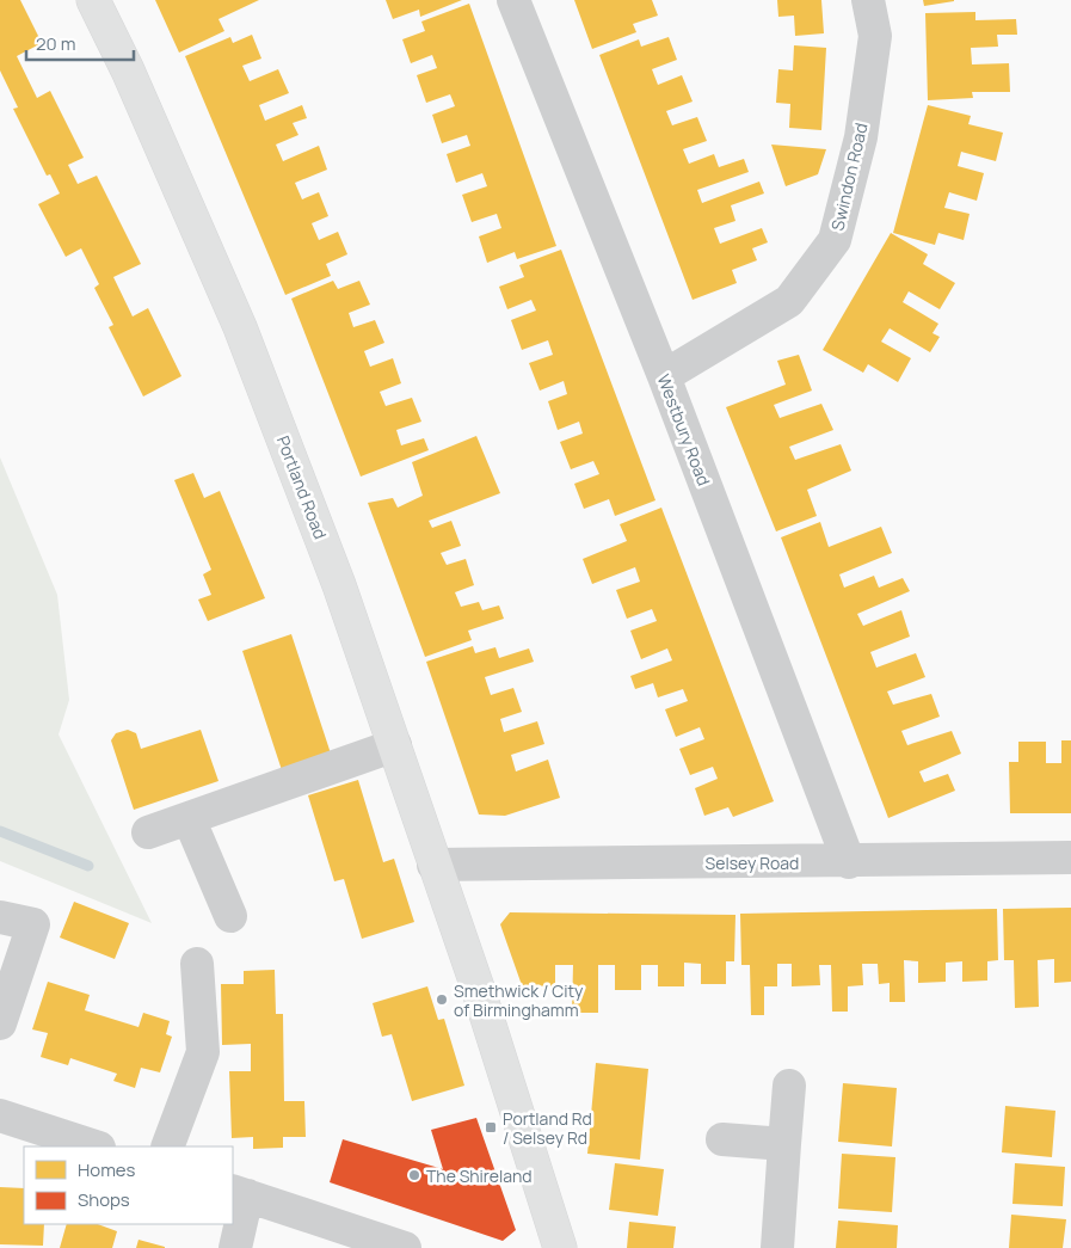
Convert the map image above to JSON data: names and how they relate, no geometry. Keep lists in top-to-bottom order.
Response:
{
  "streets": {
    "main road": ["Portland Road"],
    "street": ["Swindon Road", "Westbury Road", "Selsey Road"]
  },
  "crossings": [
    ["Swindon Road", "Westbury Road"],
    ["Westbury Road", "Selsey Road"],
    ["Portland Road", "Selsey Road"]
  ],
  "places": {
    "other": ["Smethwick / City of Birminghamm", "The Shireland"],
    "transit": ["Portland Rd / Selsey Rd"]
  },
  "legend": ["Homes", "Shops"],
  "scale_bar": "20 m"
}
